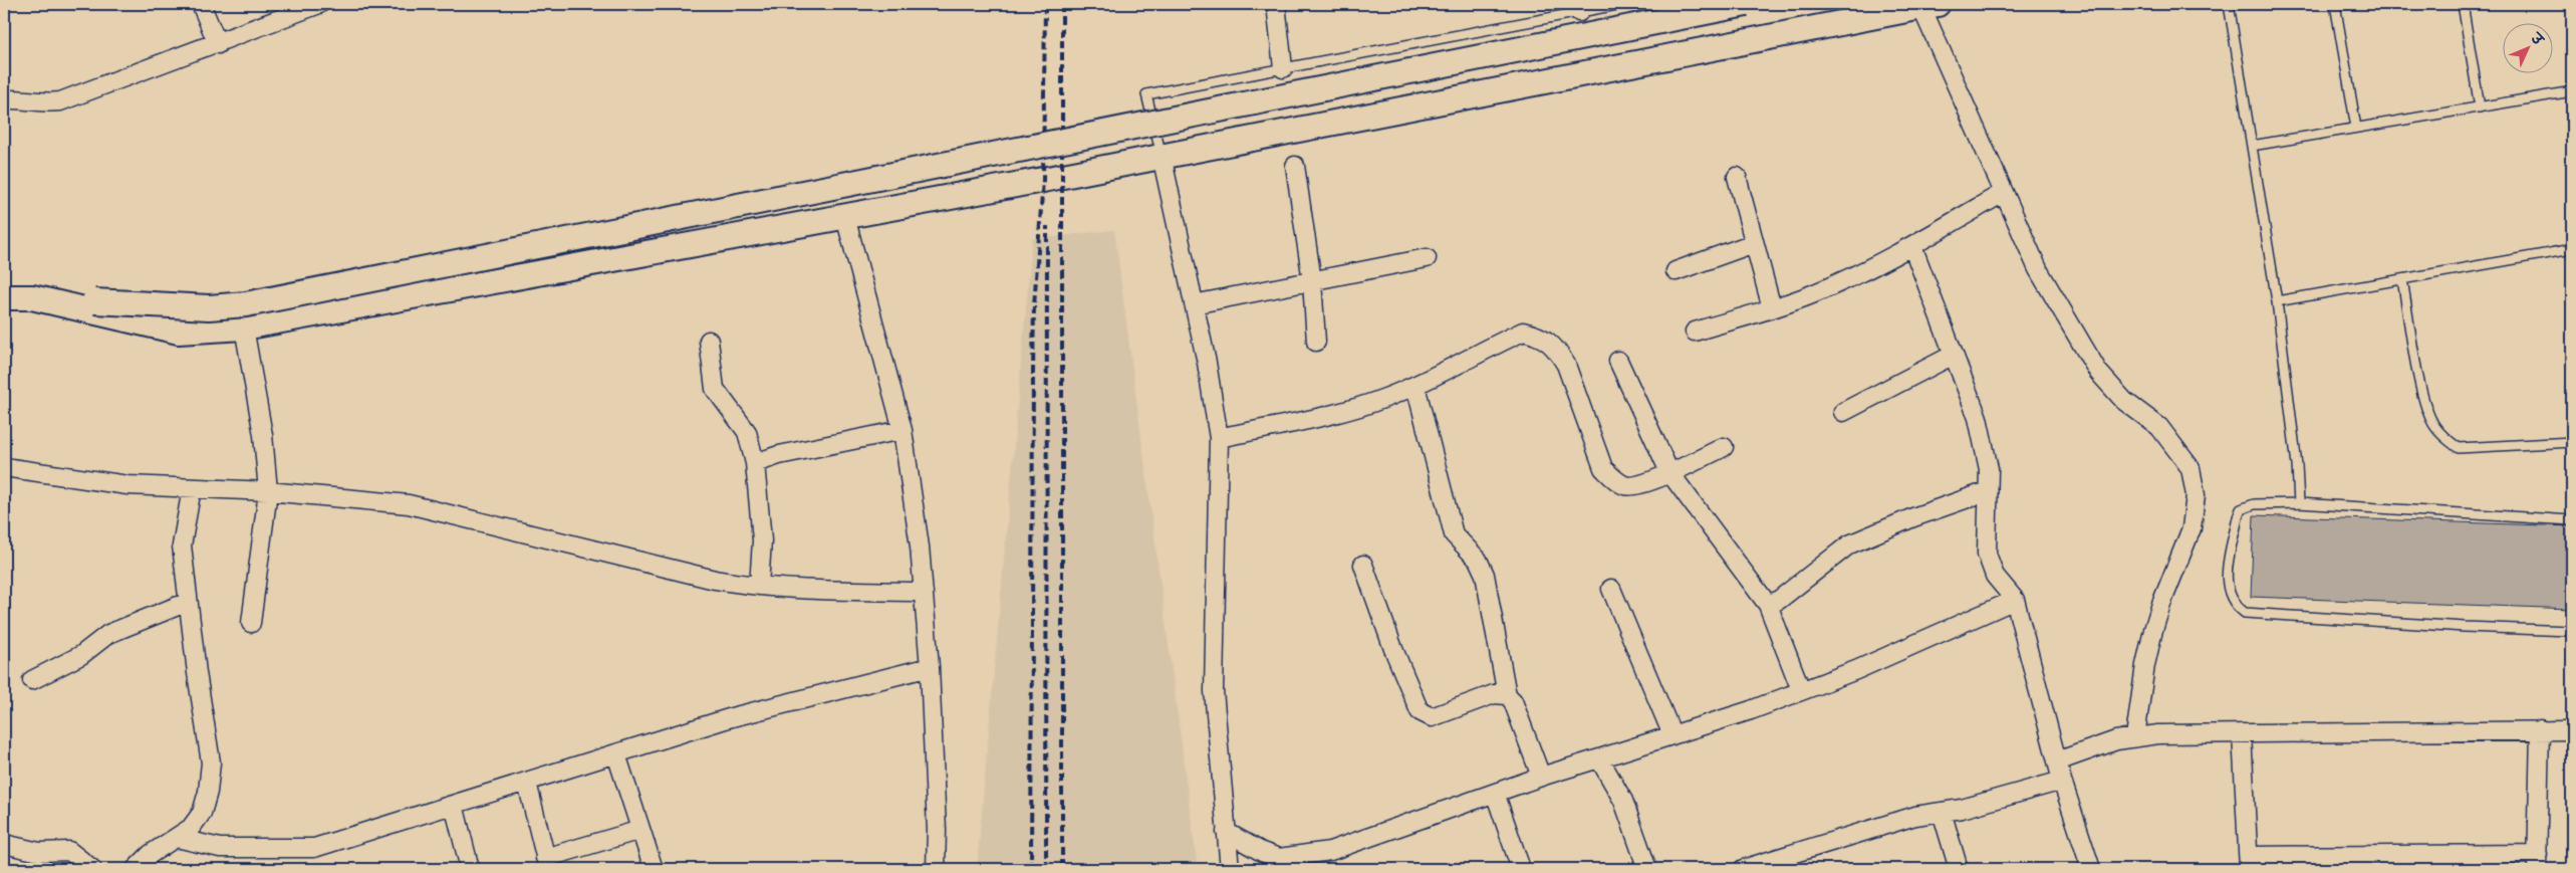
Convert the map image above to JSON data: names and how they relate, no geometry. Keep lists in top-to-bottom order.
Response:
{
  "north": "top right"
}
